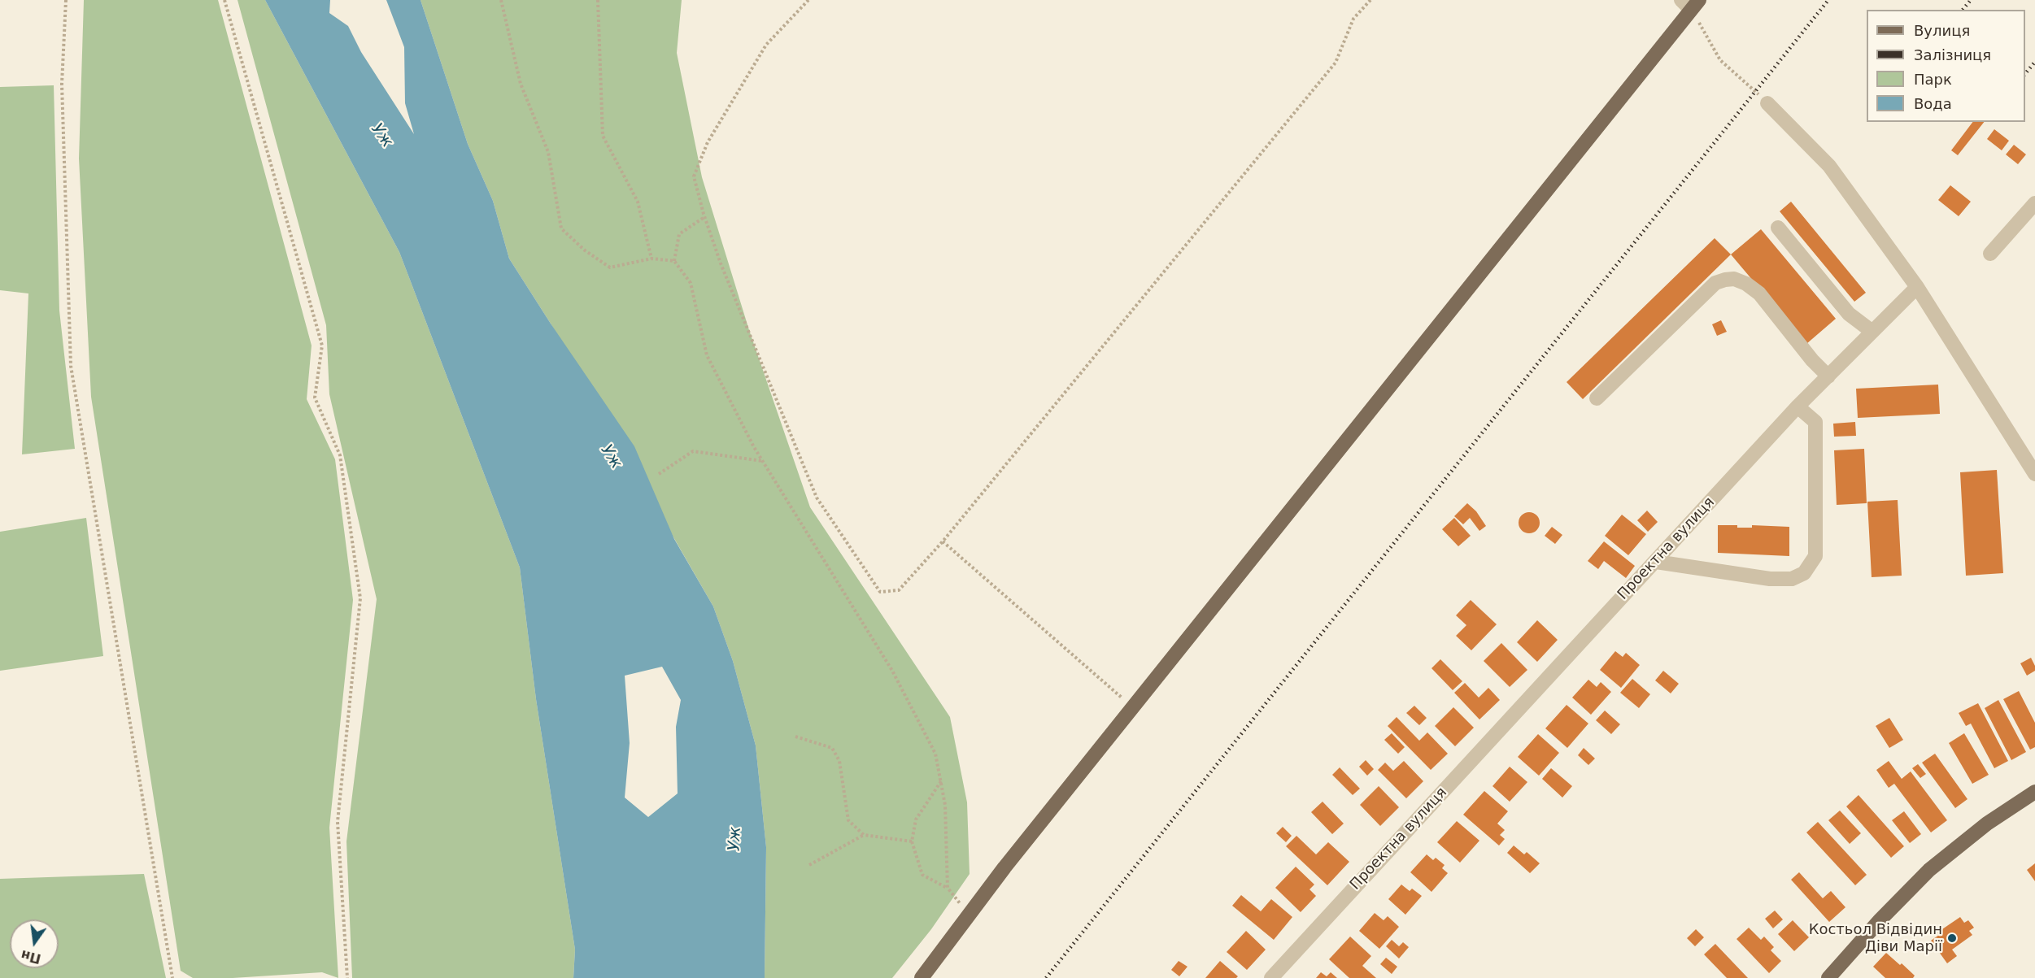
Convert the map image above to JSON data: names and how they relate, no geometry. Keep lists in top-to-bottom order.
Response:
{
  "streets": {
    "street": ["Проектна вулиця"]
  },
  "water": ["Уж"],
  "places": ["Костьол Відвідин Діви Марії"],
  "legend": [
    "Вулиця",
    "Залізниця",
    "Парк",
    "Вода"
  ],
  "north": "bottom"
}
